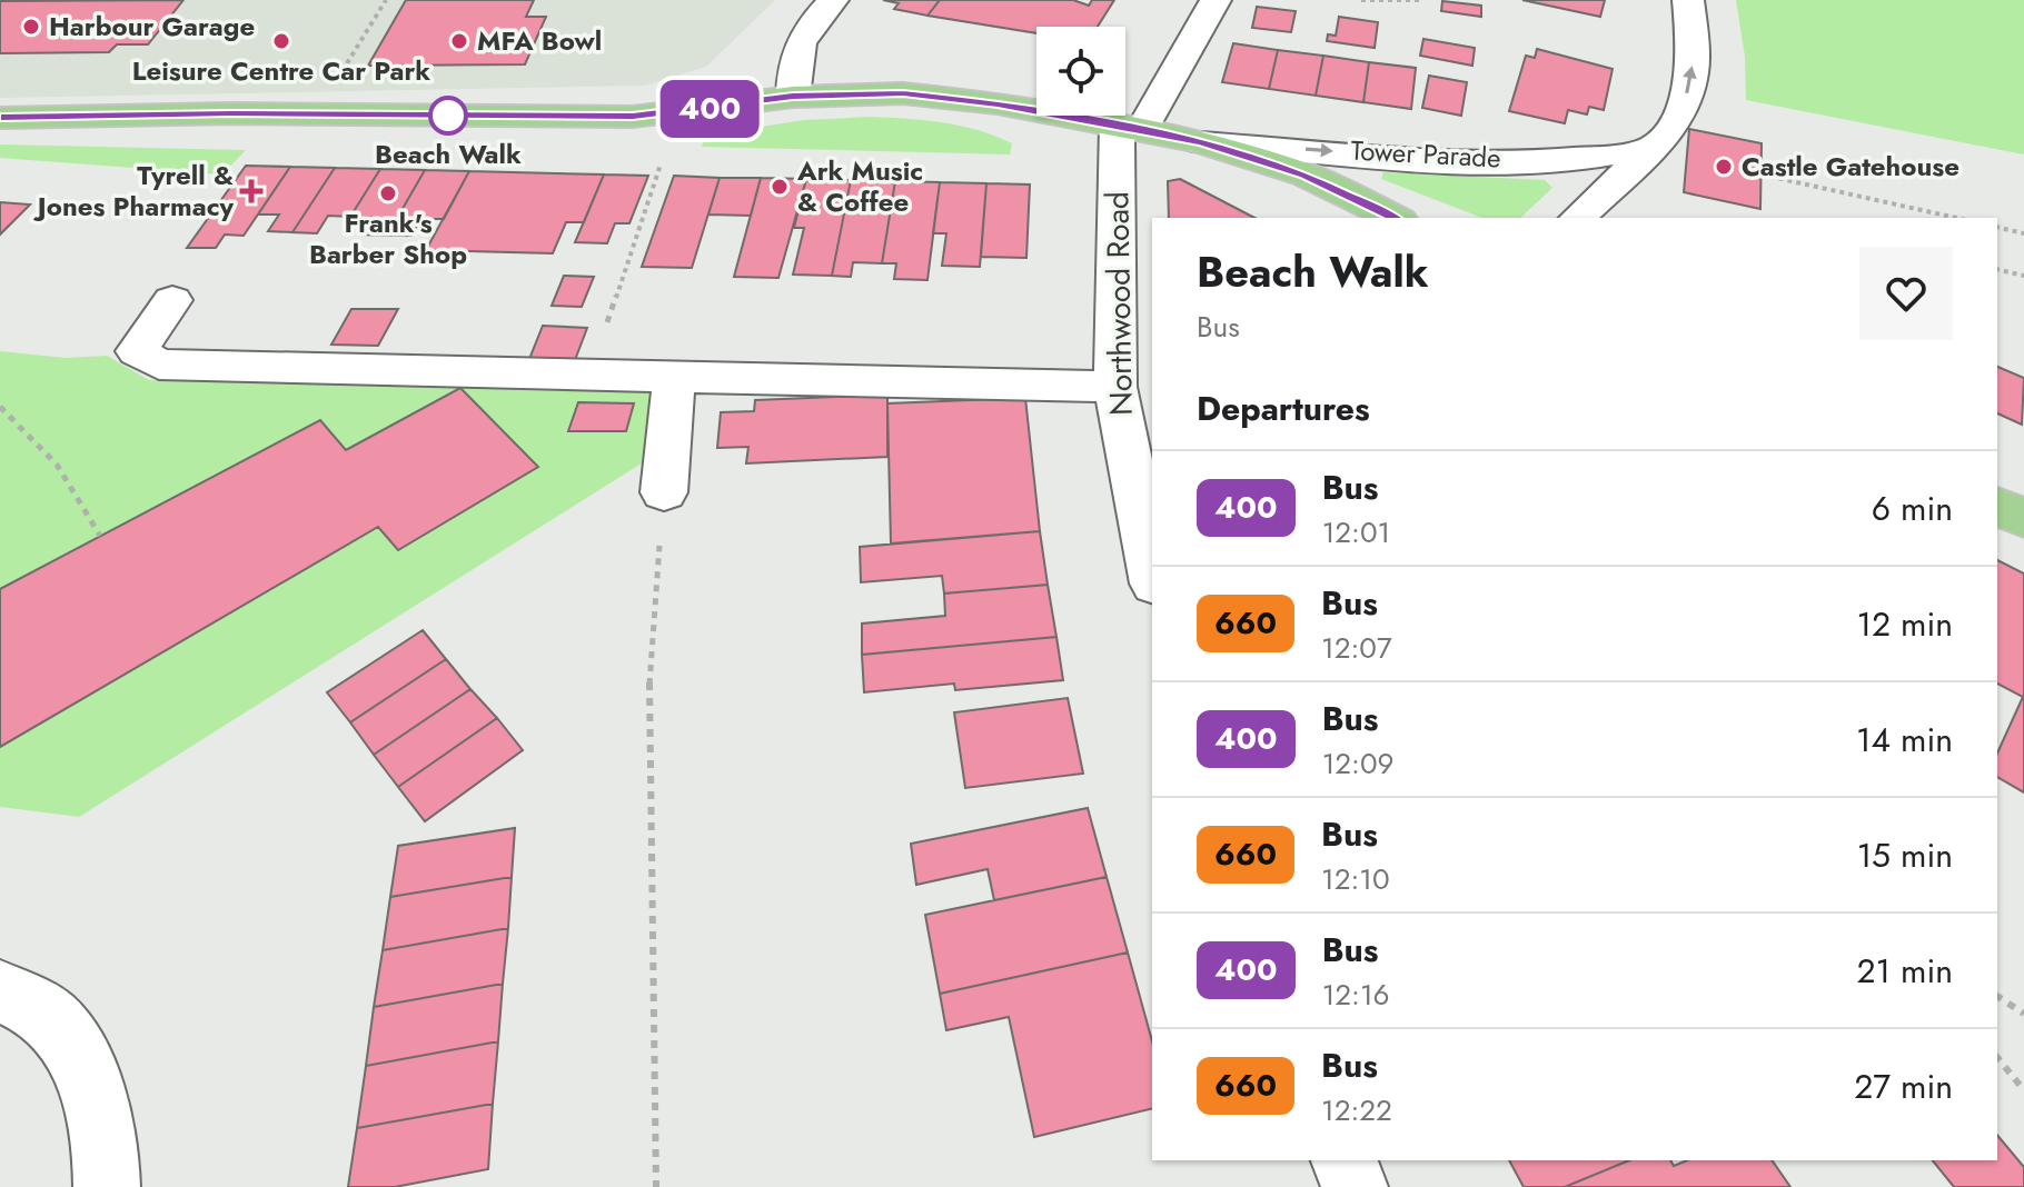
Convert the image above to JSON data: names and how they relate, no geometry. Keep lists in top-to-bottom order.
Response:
{
  "streets": {
    "street": ["Tower Parade", "Northwood Road"]
  },
  "one_way": ["Tower Parade"],
  "places": {
    "other": [
      "Harbour Garage",
      "Leisure Centre Car Park",
      "MFA Bowl",
      "Beach Walk",
      "Castle Gatehouse",
      "Ark Music & Coffee",
      "Frank's Barber Shop"
    ],
    "health": ["Tyrell & Jones Pharmacy"]
  },
  "lines": ["bus line 400"],
  "page": {
    "on_map": "400",
    "heading": [
      ["Beach Walk", "Bus"],
      "Departures"
    ],
    "list": [
      {
        "mark": "400",
        "name": "Bus",
        "note": "12:01",
        "value": "6 min"
      },
      {
        "mark": "660",
        "name": "Bus",
        "note": "12:07",
        "value": "12 min"
      },
      {
        "mark": "400",
        "name": "Bus",
        "note": "12:09",
        "value": "14 min"
      },
      {
        "mark": "660",
        "name": "Bus",
        "note": "12:10",
        "value": "15 min"
      },
      {
        "mark": "400",
        "name": "Bus",
        "note": "12:16",
        "value": "21 min"
      },
      {
        "mark": "660",
        "name": "Bus",
        "note": "12:22",
        "value": "27 min"
      }
    ]
  }
}
